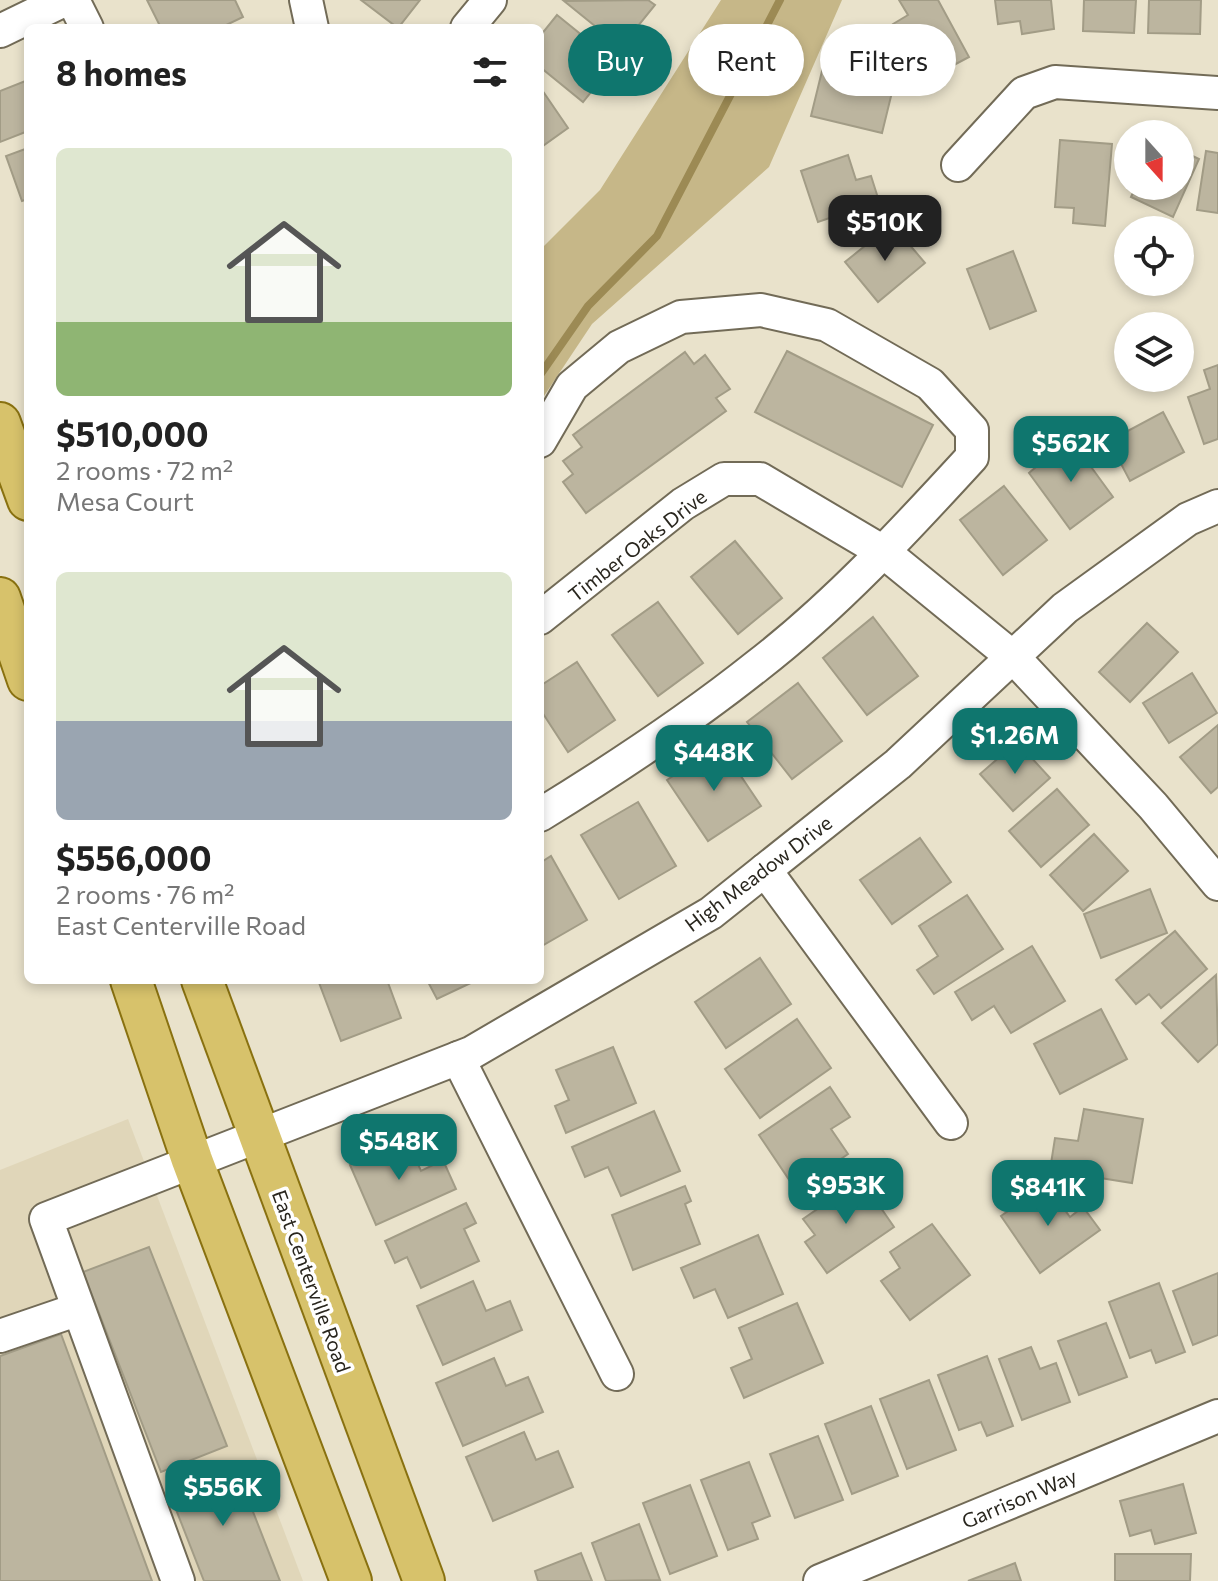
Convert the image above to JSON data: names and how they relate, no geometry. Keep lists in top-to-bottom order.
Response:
{
  "streets": {
    "main road": ["East Centerville Road"],
    "street": ["Timber Oaks Drive", "High Meadow Drive", "Garrison Way"]
  },
  "crossings": [
    ["Timber Oaks Drive", "High Meadow Drive"],
    ["High Meadow Drive", "East Centerville Road"]
  ],
  "north": "bottom",
  "page": {
    "chip": ["Buy", "Rent", "Filters"],
    "heading": "8 homes",
    "list": [
      {
        "name": "$510,000",
        "note": "2 rooms · 72 m² · Mesa Court"
      },
      {
        "name": "$556,000",
        "note": "2 rooms · 76 m² · East Centerville Road"
      }
    ],
    "price": [
      "$510K",
      "$562K",
      "$1.26M",
      "$448K",
      "$548K",
      "$953K",
      "$841K",
      "$556K"
    ]
  }
}
